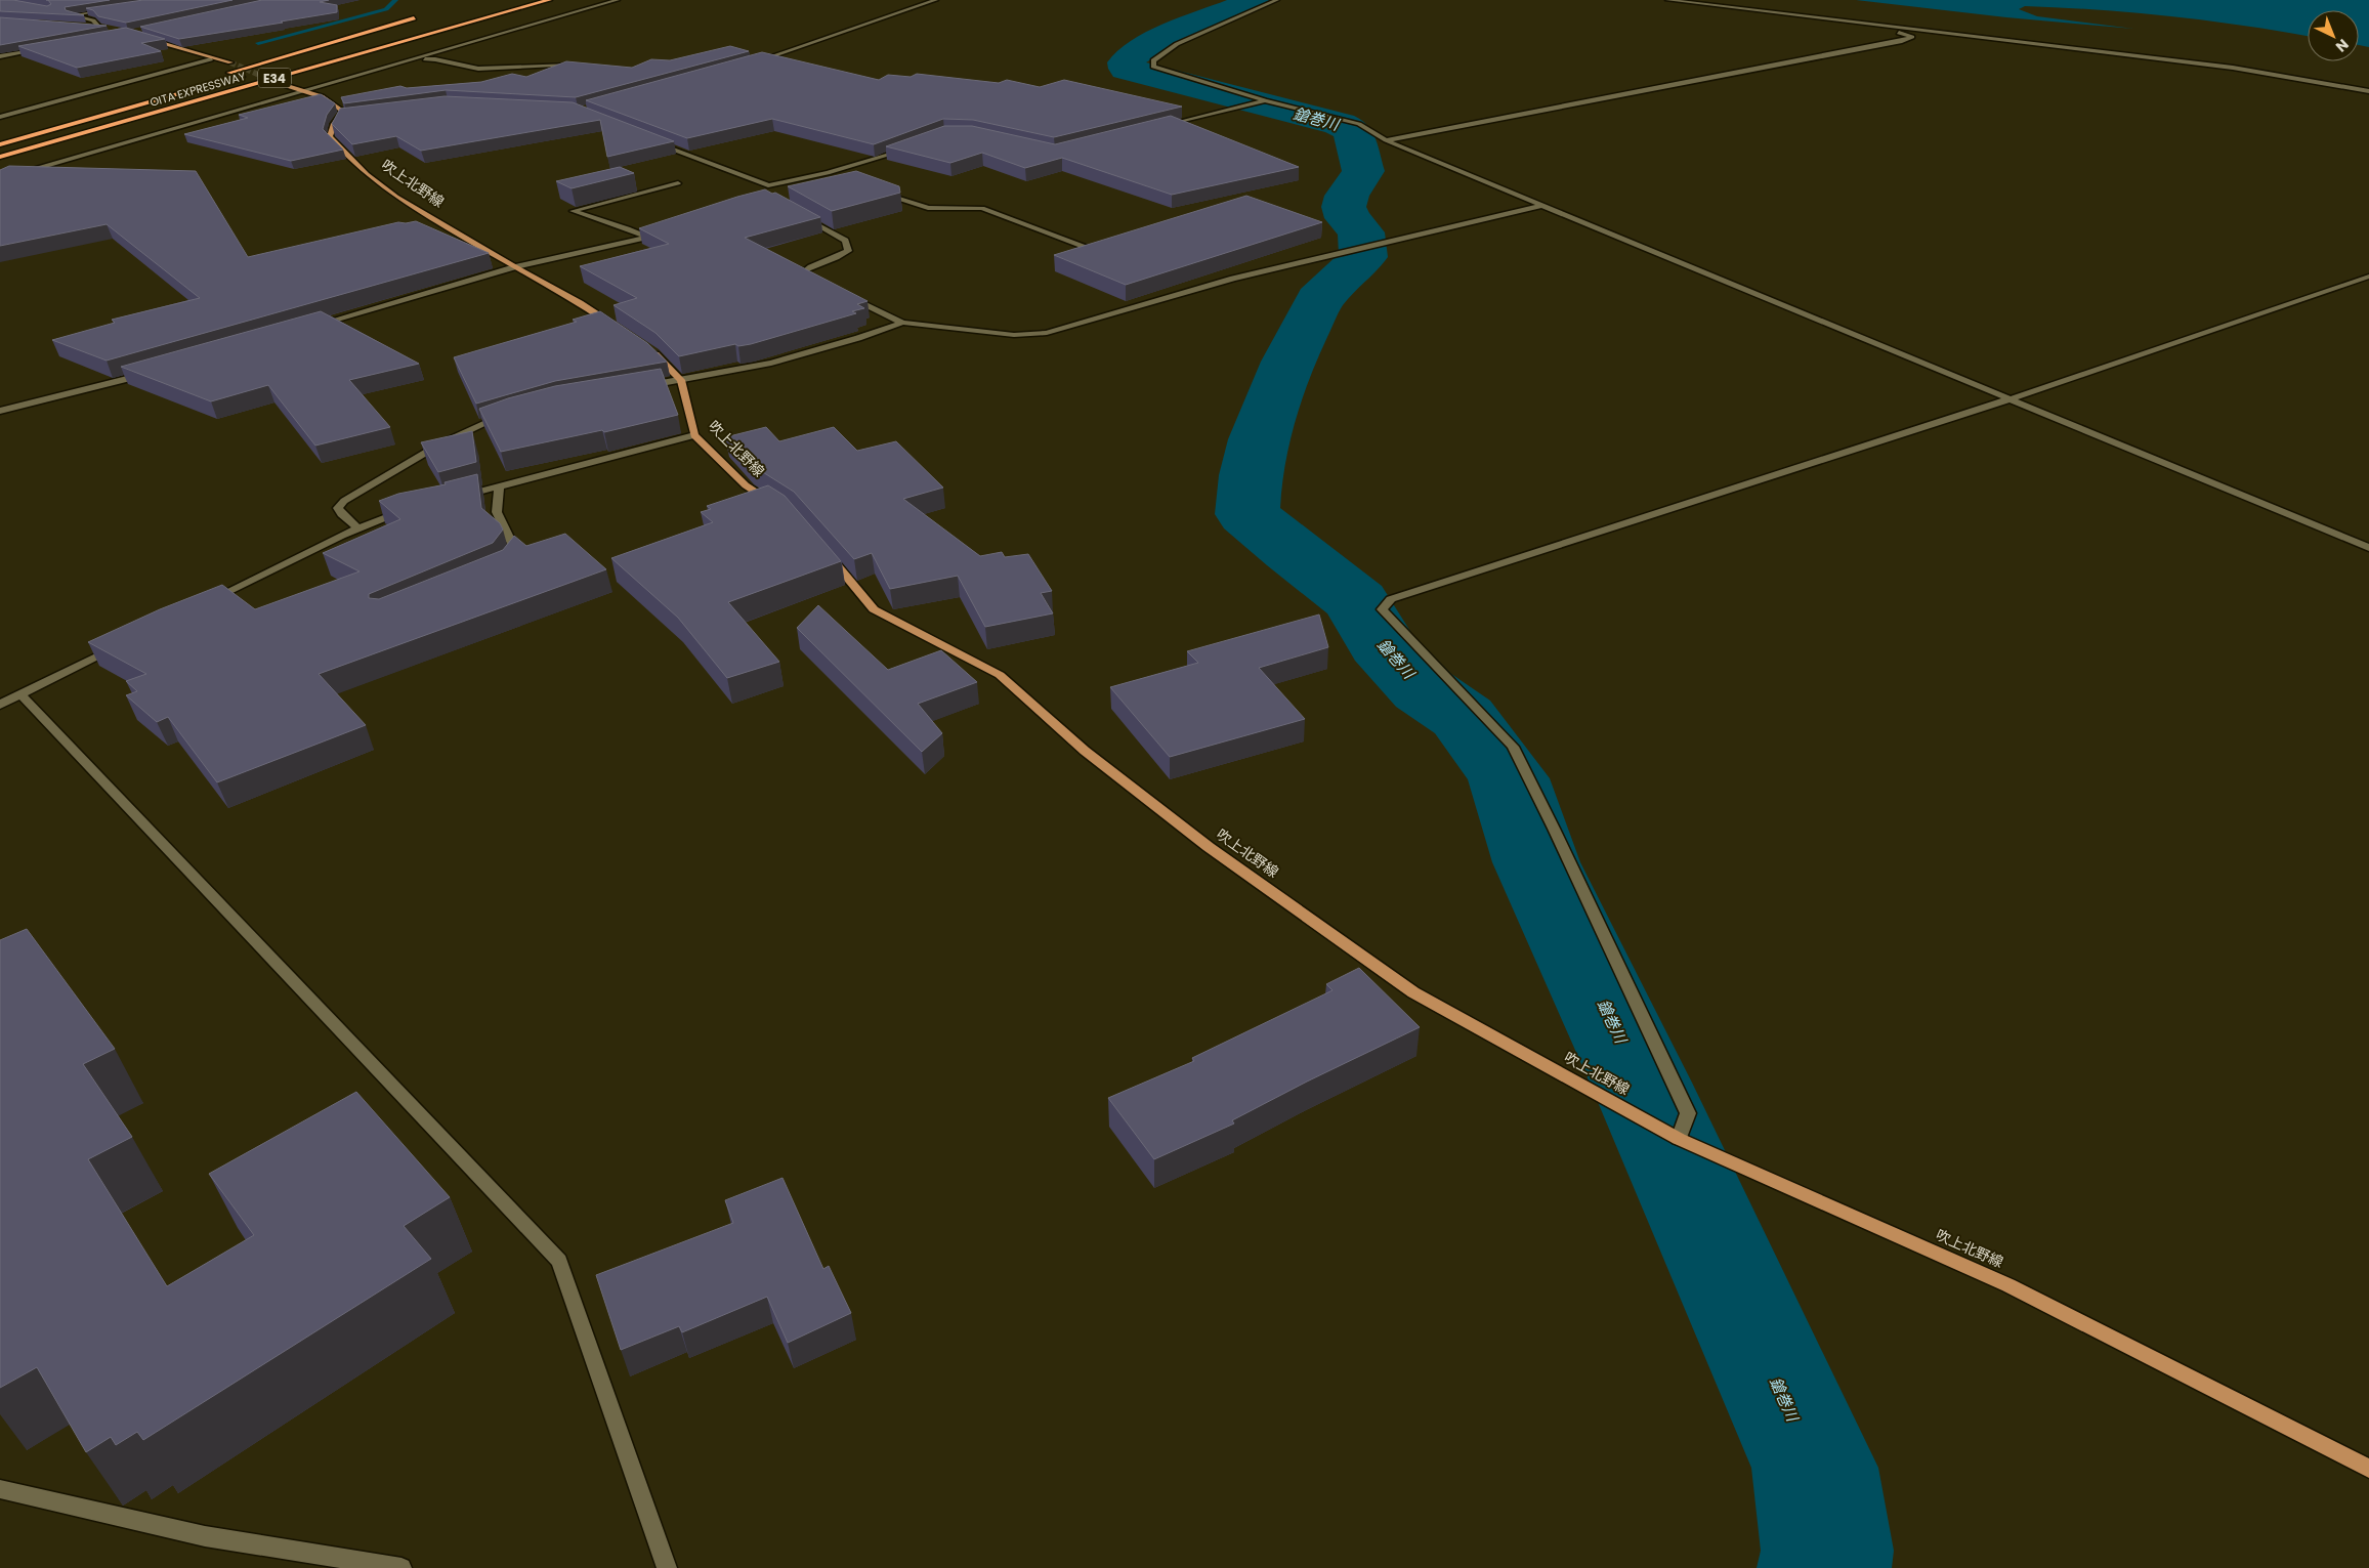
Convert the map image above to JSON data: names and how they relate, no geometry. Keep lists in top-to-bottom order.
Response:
{
  "streets": {
    "highway": ["E34", "OITA EXPRESSWAY"],
    "main road": ["吹上北野線"]
  },
  "water": ["鎗巻川"],
  "north": "bottom right"
}
